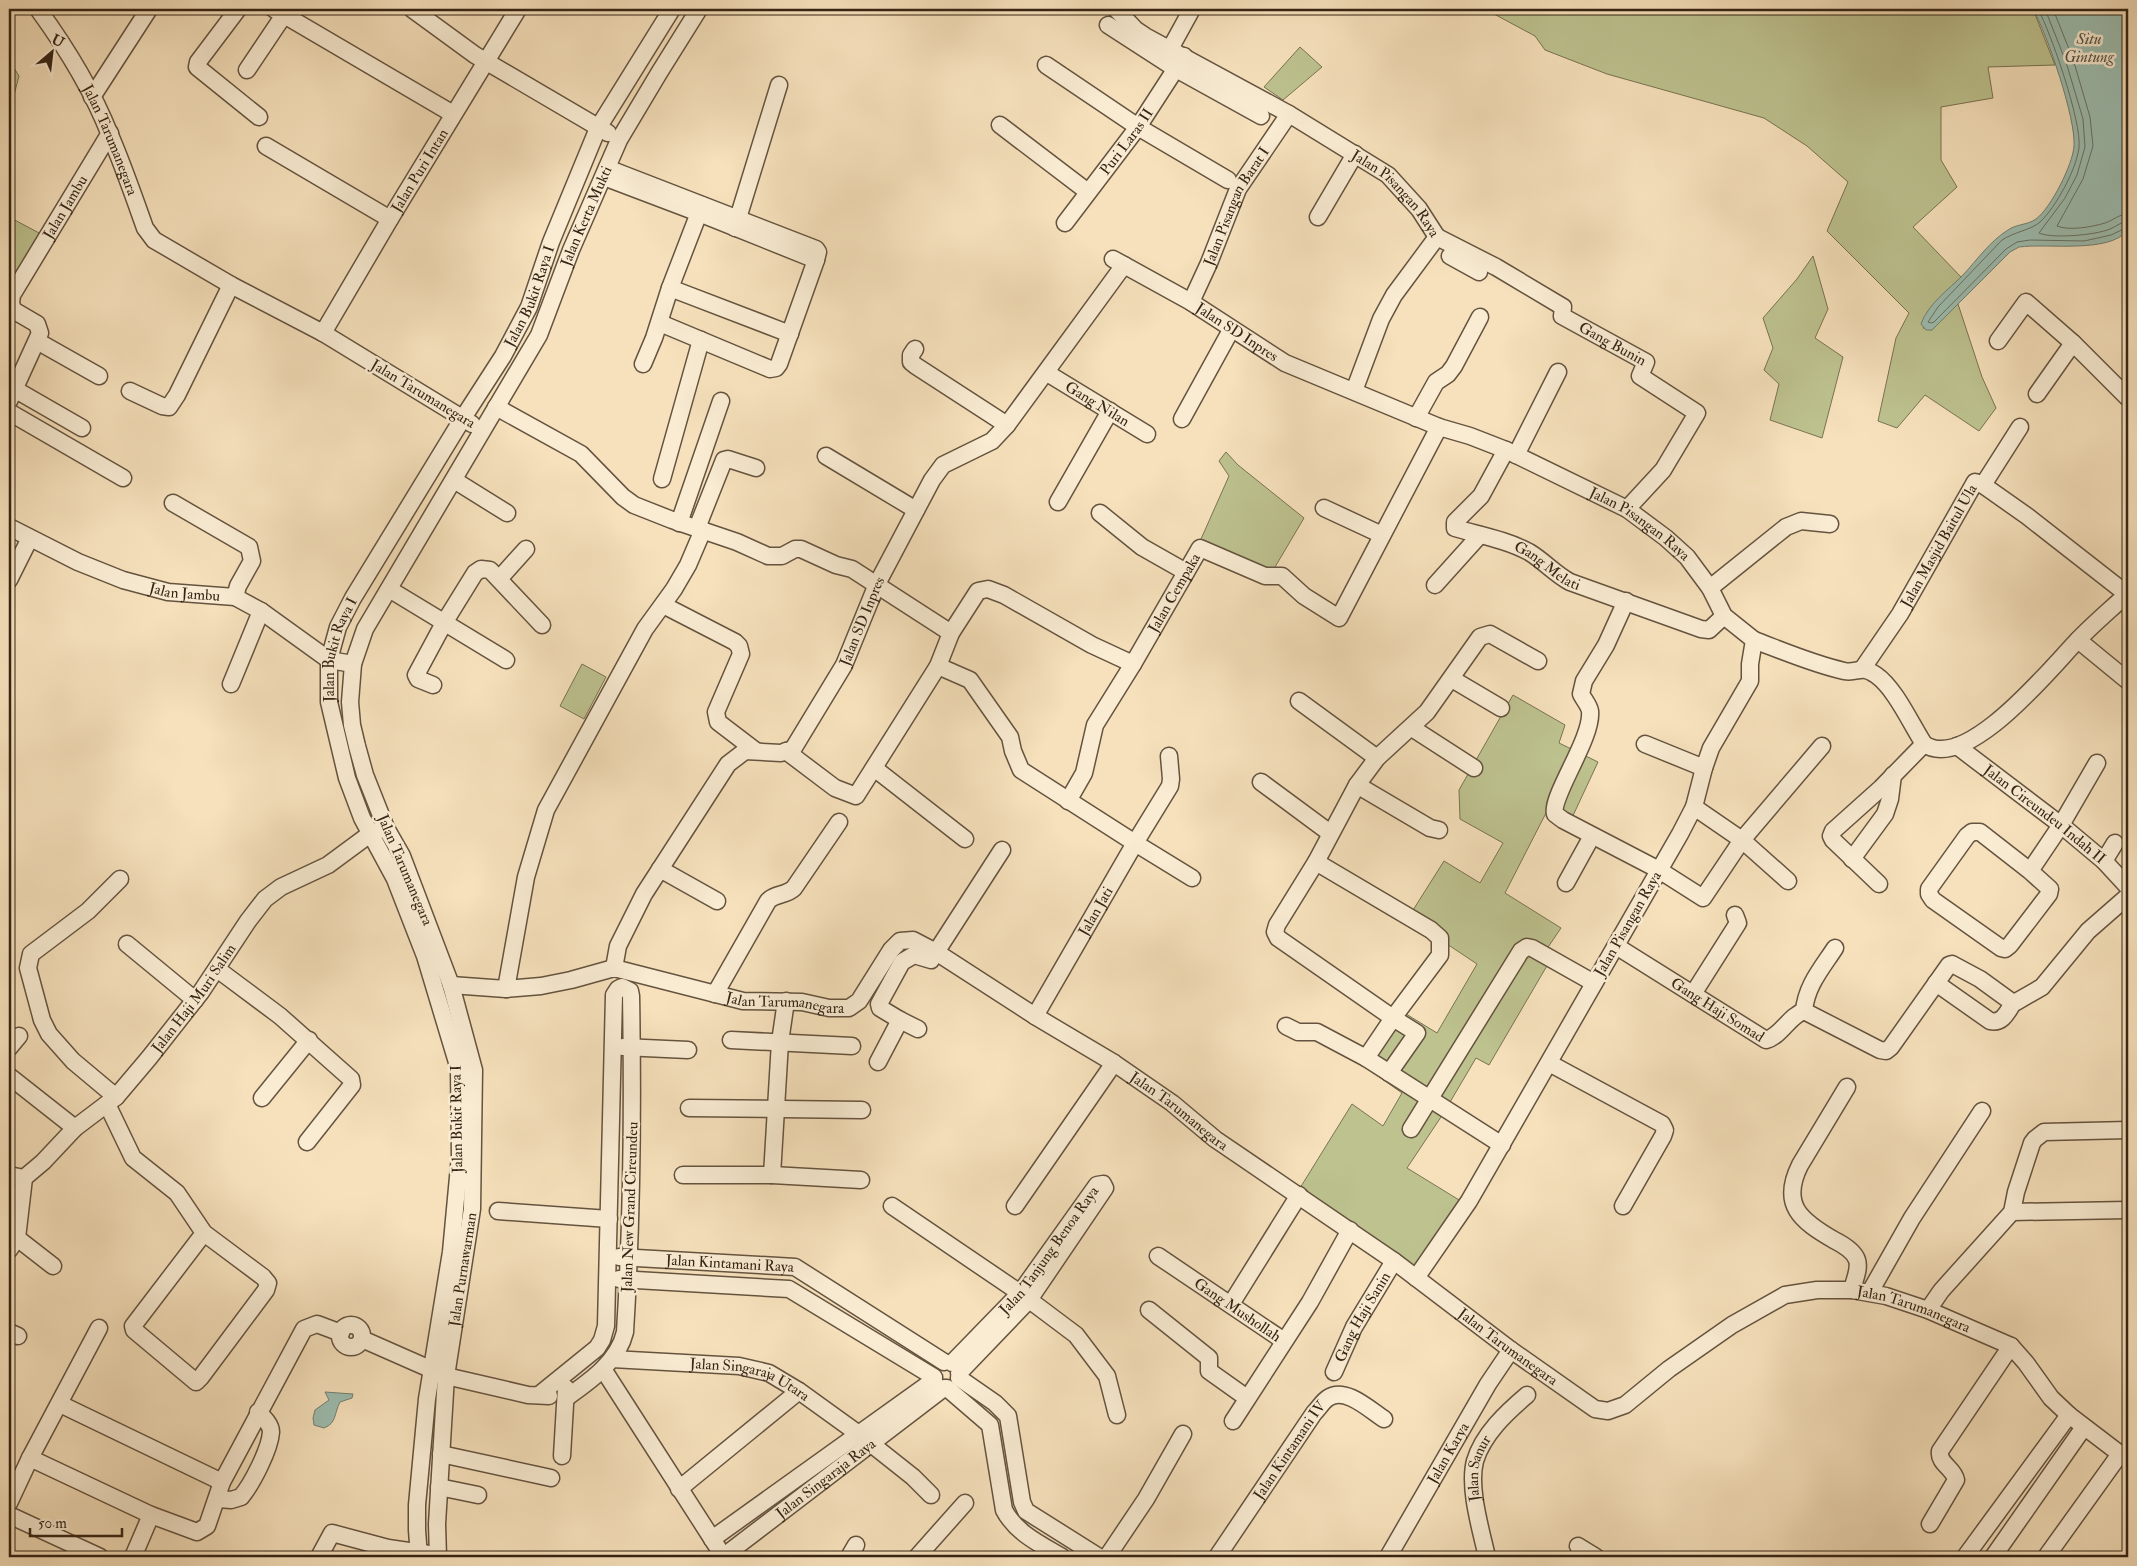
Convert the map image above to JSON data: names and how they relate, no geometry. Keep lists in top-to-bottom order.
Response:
{
  "streets": {
    "street": [
      "Jalan Tarumanegara",
      "Puri Laras II",
      "Jalan Puri Intan",
      "Jalan Pisangan Raya",
      "Jalan Pisangan Barat I",
      "Jalan Jambu",
      "Jalan Kerta Mukti",
      "Jalan Bukit Raya I",
      "Jalan SD Inpres",
      "Gang Bunin",
      "Gang Nilan",
      "Jalan Masjid Baitul Ula",
      "Gang Melati",
      "Jalan Cempaka",
      "Jalan Cireundeu Indah II",
      "Jalan Jati",
      "Jalan Haji Muri Salim",
      "Gang Haji Somad",
      "Jalan New Grand Cireundeu",
      "Jalan Tanjung Benoa Raya",
      "Jalan Kintamani Raya",
      "Jalan Purnawarman",
      "Gang Mushollah",
      "Gang Haji Sanin",
      "Jalan Singaraja Utara",
      "Jalan Kintamani IV",
      "Jalan Karya",
      "Jalan Sanur",
      "Jalan Singaraja Raya"
    ]
  },
  "crossings": [
    ["Jalan Tarumanegara", "Jalan Puri Intan"],
    ["Jalan Tarumanegara", "Jalan Pisangan Raya"],
    ["Jalan Tarumanegara", "Jalan Jambu"],
    ["Jalan Tarumanegara", "Jalan Kerta Mukti"],
    ["Jalan Tarumanegara", "Jalan Bukit Raya I"],
    ["Jalan Tarumanegara", "Jalan Jati"],
    ["Jalan Tarumanegara", "Jalan Haji Muri Salim"],
    ["Jalan Tarumanegara", "Jalan Purnawarman"],
    ["Jalan Tarumanegara", "Gang Mushollah"],
    ["Jalan Tarumanegara", "Gang Haji Sanin"],
    ["Jalan Tarumanegara", "Jalan Karya"],
    ["Puri Laras II", "Jalan Pisangan Raya"],
    ["Jalan Pisangan Raya", "Jalan Pisangan Barat I"],
    ["Jalan Pisangan Raya", "Jalan SD Inpres"],
    ["Jalan Pisangan Raya", "Gang Bunin"],
    ["Jalan Pisangan Raya", "Gang Melati"],
    ["Jalan Pisangan Raya", "Jalan Cempaka"],
    ["Jalan Pisangan Raya", "Gang Haji Somad"],
    ["Jalan Pisangan Barat I", "Jalan SD Inpres"],
    ["Jalan Jambu", "Jalan Bukit Raya I"],
    ["Jalan Kerta Mukti", "Jalan Bukit Raya I"],
    ["Jalan Bukit Raya I", "Jalan Haji Muri Salim"],
    ["Jalan Bukit Raya I", "Jalan Purnawarman"],
    ["Jalan SD Inpres", "Gang Nilan"],
    ["Jalan Masjid Baitul Ula", "Jalan Cireundeu Indah II"],
    ["Jalan New Grand Cireundeu", "Jalan Kintamani Raya"],
    ["Jalan New Grand Cireundeu", "Jalan Singaraja Utara"],
    ["Jalan New Grand Cireundeu", "Jalan Singaraja Raya"],
    ["Jalan Tanjung Benoa Raya", "Jalan Kintamani Raya"],
    ["Jalan Tanjung Benoa Raya", "Jalan Singaraja Raya"],
    ["Jalan Kintamani Raya", "Jalan Singaraja Raya"],
    ["Jalan Singaraja Utara", "Jalan Singaraja Raya"]
  ],
  "water": ["Situ Gintung"],
  "scale_bar": "50 m",
  "north": "top right"
}
